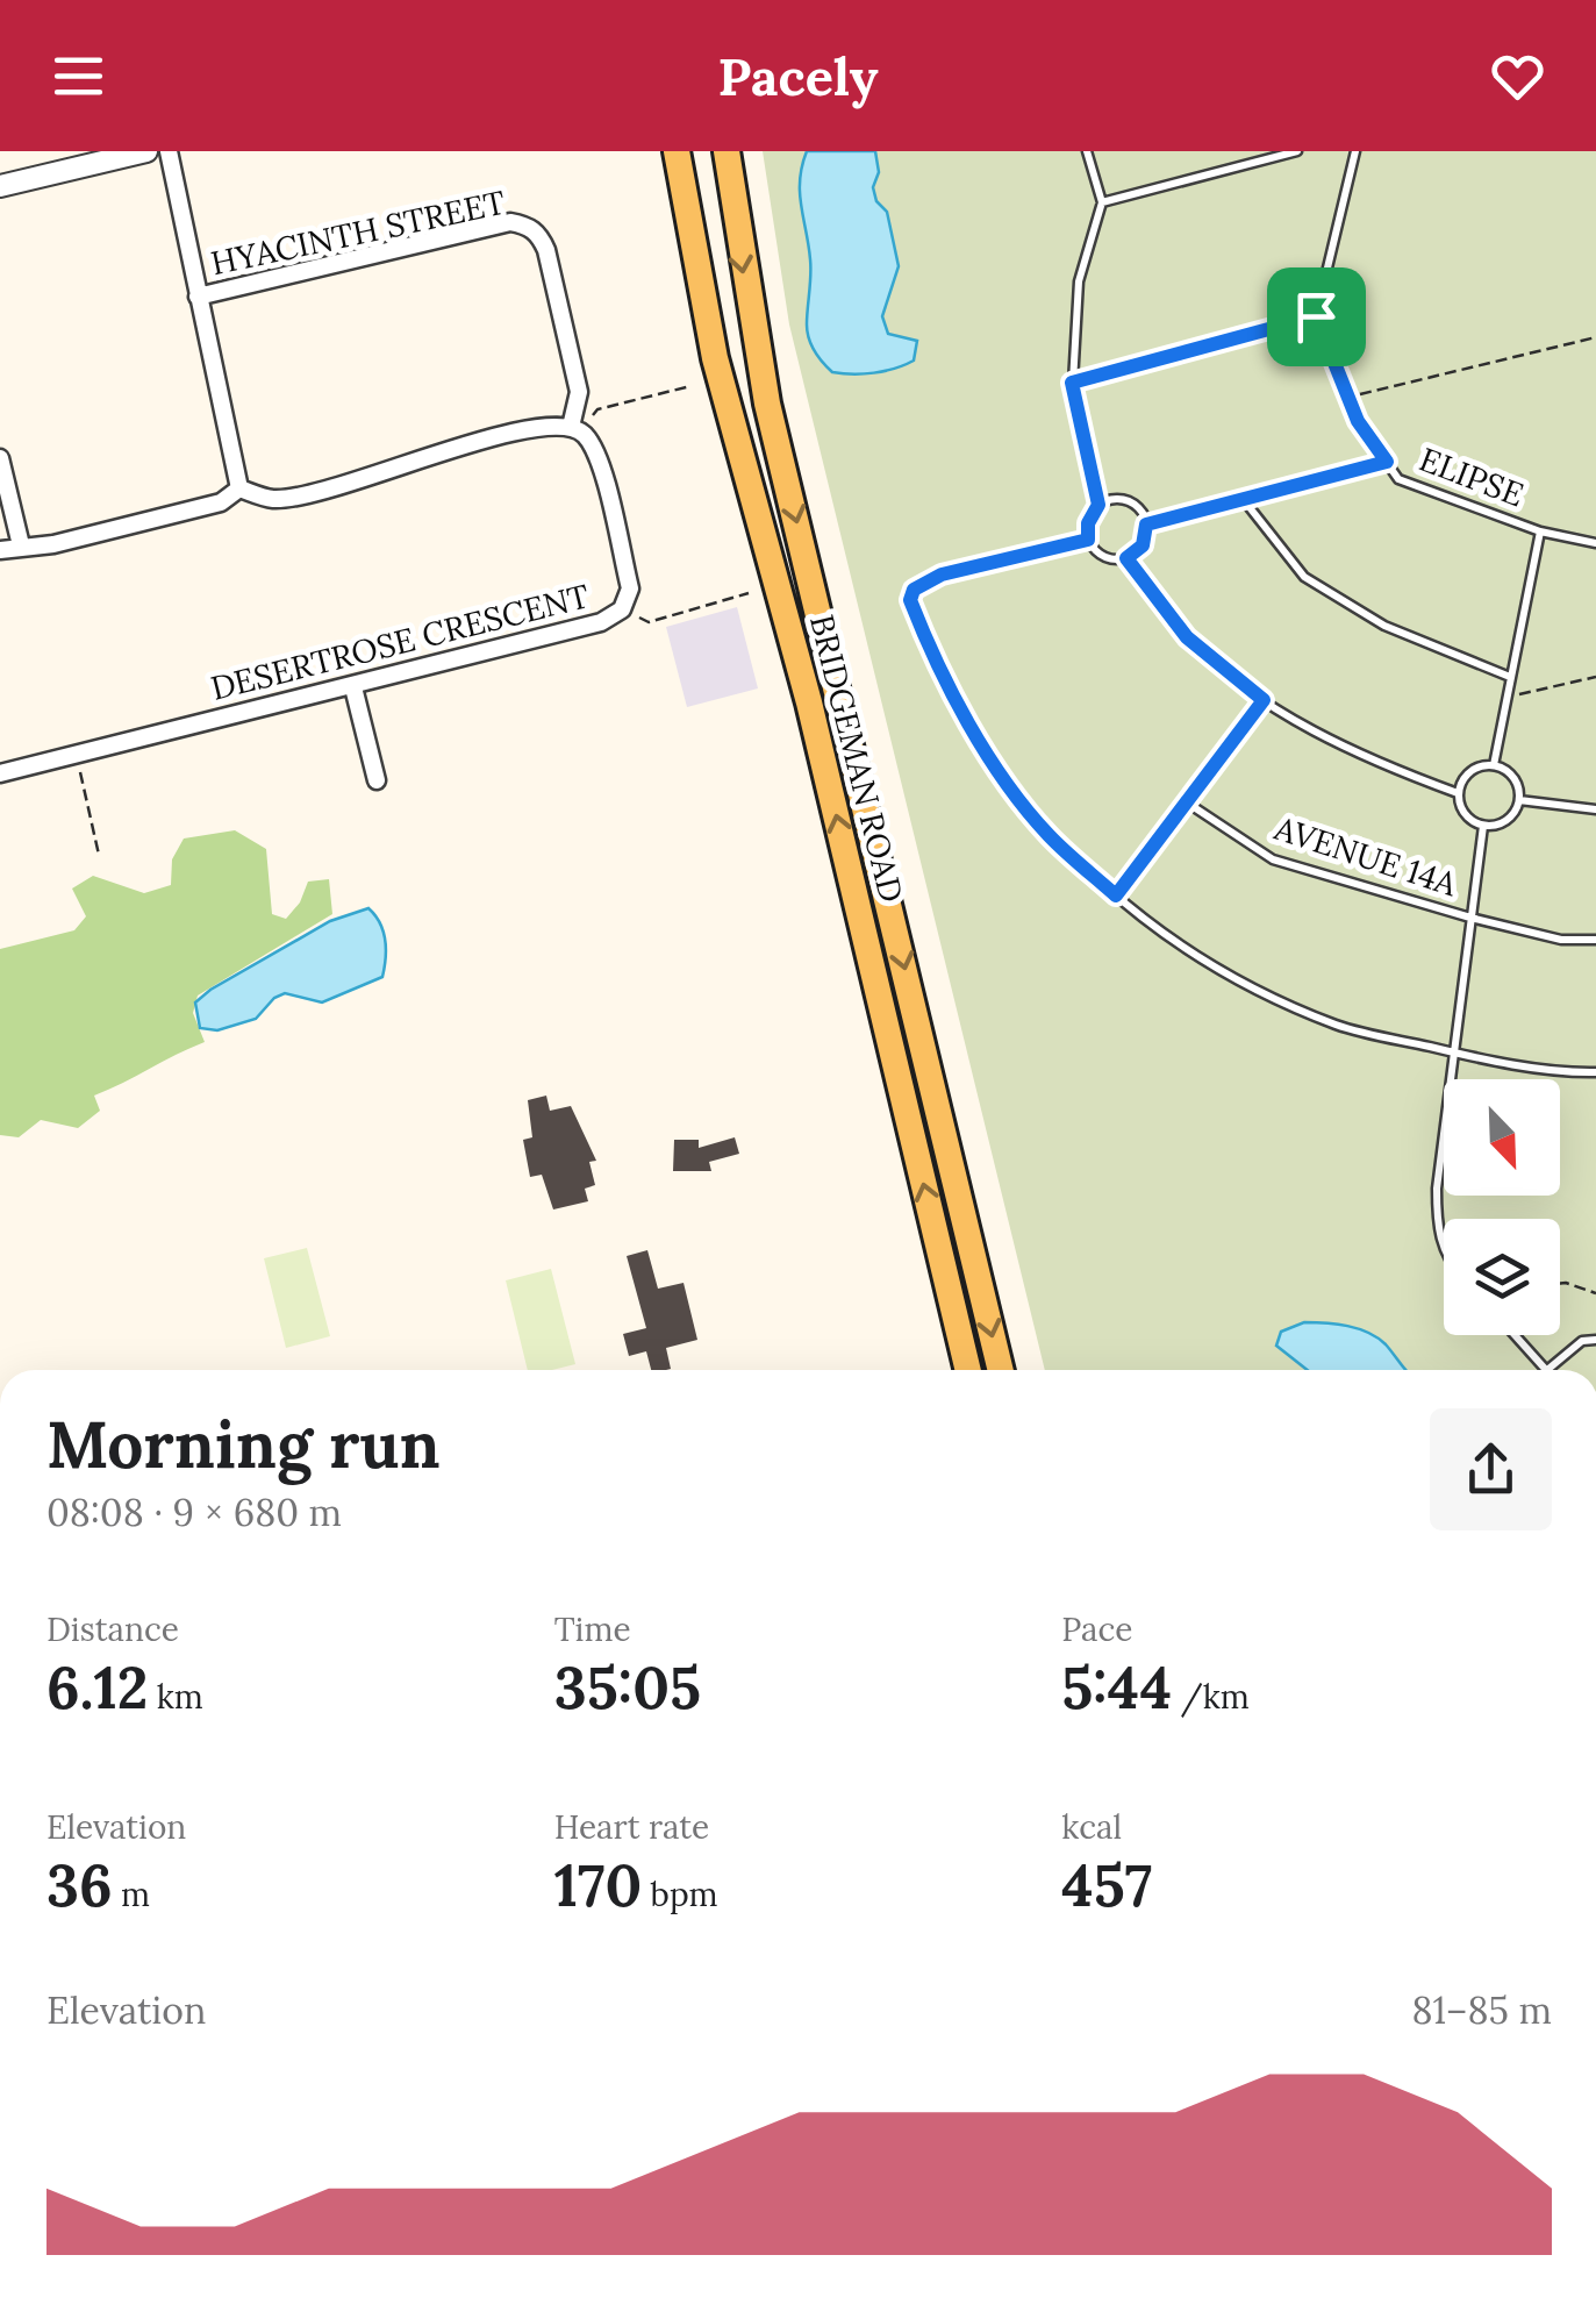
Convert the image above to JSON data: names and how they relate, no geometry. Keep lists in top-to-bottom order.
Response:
{
  "streets": {
    "main road": ["BRIDGEMAN ROAD"],
    "street": ["HYACINTH STREET", "DESERTROSE CRESCENT"],
    "lane": ["ELIPSE", "AVENUE 14A"]
  },
  "crossings": [
    ["HYACINTH STREET", "DESERTROSE CRESCENT"]
  ],
  "north": "bottom right",
  "page": {
    "header": "Pacely",
    "heading": ["Morning run", "08:08 · 9 × 680 m"],
    "stats": [
      ["Distance", "6.12 km"],
      ["Time", "35:05"],
      ["Pace", "5:44 /km"],
      ["Elevation", "36 m"],
      ["Heart rate", "170 bpm"],
      ["kcal", "457"]
    ],
    "chart": ["Elevation", "81–85 m"]
  }
}
